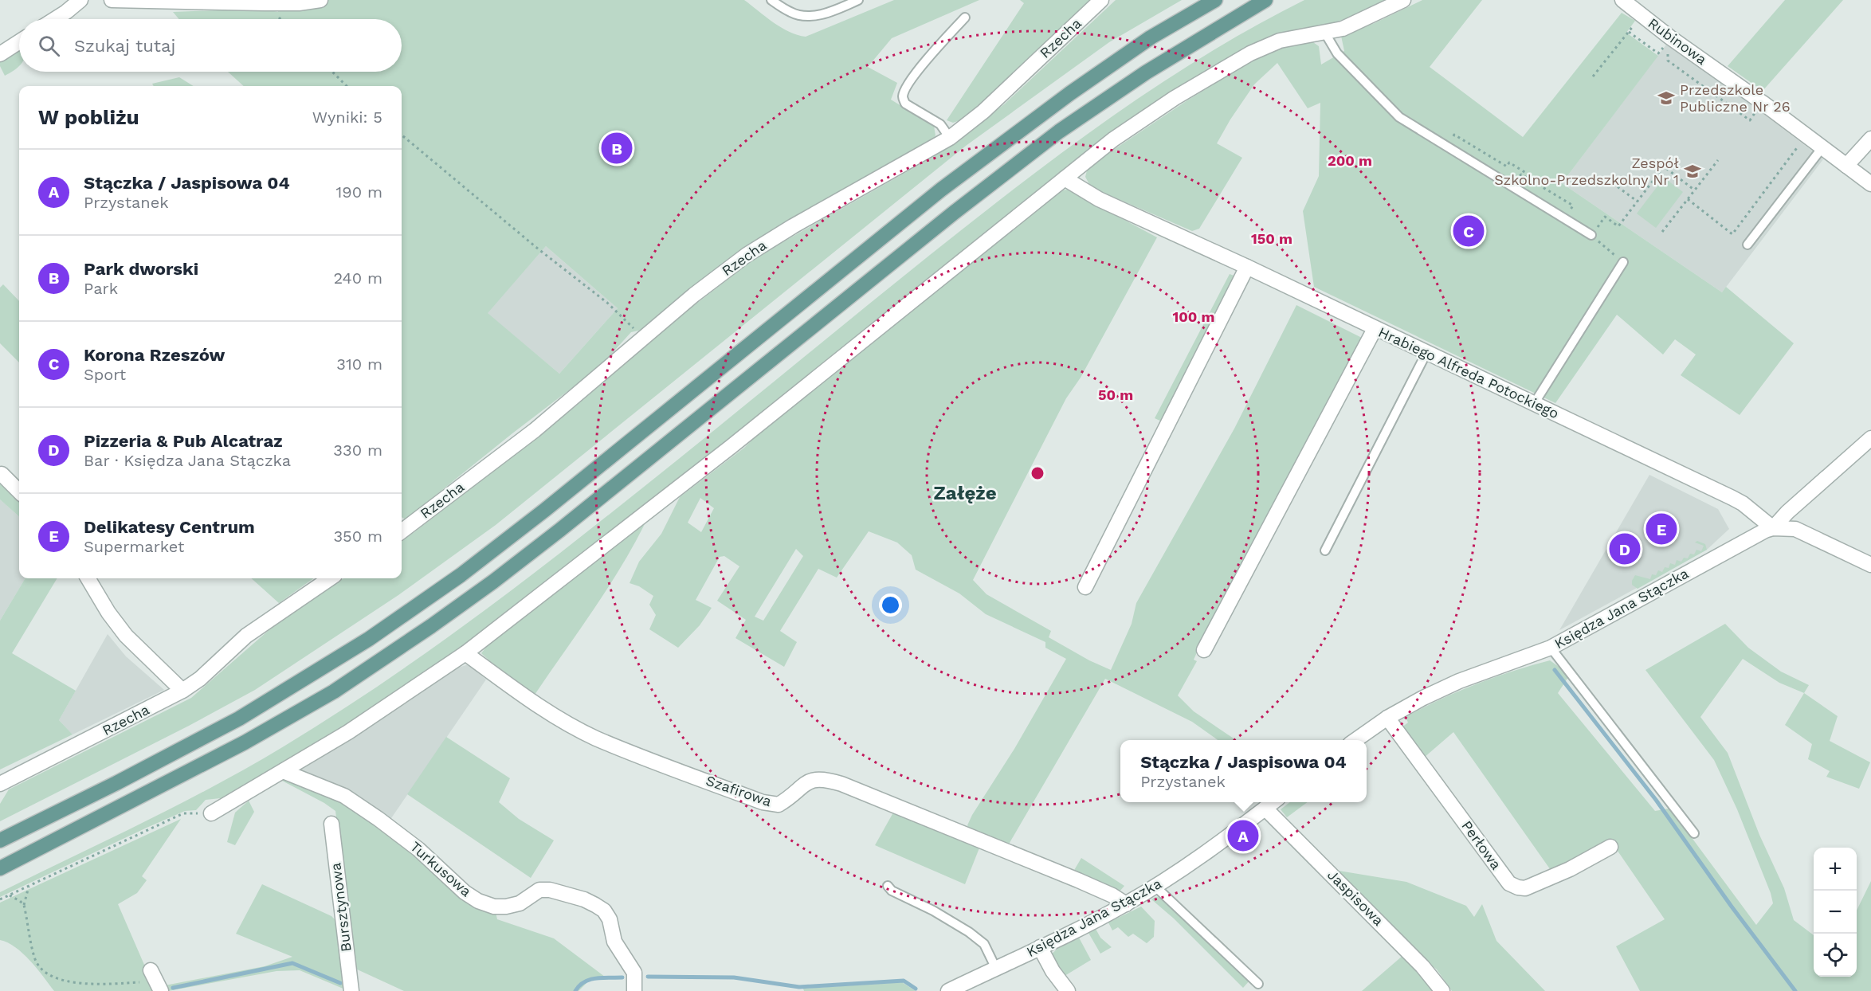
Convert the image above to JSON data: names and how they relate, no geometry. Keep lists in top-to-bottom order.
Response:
{
  "streets": {
    "street": [
      "Rzecha",
      "Rubinowa",
      "Hrabiego Alfreda Potockiego",
      "Księdza Jana Stączka",
      "Szafirowa",
      "Perłowa",
      "Turkusowa",
      "Jaspisowa",
      "Bursztynowa"
    ]
  },
  "crossings": [
    ["Hrabiego Alfreda Potockiego", "Księdza Jana Stączka"],
    ["Księdza Jana Stączka", "Szafirowa"],
    ["Księdza Jana Stączka", "Perłowa"],
    ["Księdza Jana Stączka", "Jaspisowa"]
  ],
  "districts": ["Załęże"],
  "places": {
    "school or university": ["Przedszkole Publiczne Nr 26", "Zespół Szkolno-Przedszkolny Nr 1"]
  },
  "page": {
    "search": "Szukaj tutaj",
    "heading": ["W pobliżu", "Wyniki: 5"],
    "pins": [
      "B",
      "C",
      "E",
      "D",
      "A"
    ],
    "list": [
      {
        "mark": "A",
        "name": "Stączka / Jaspisowa 04",
        "note": "Przystanek",
        "value": "190 m"
      },
      {
        "mark": "B",
        "name": "Park dworski",
        "note": "Park",
        "value": "240 m"
      },
      {
        "mark": "C",
        "name": "Korona Rzeszów",
        "note": "Sport",
        "value": "310 m"
      },
      {
        "mark": "D",
        "name": "Pizzeria & Pub Alcatraz",
        "note": "Bar · Księdza Jana Stączka",
        "value": "330 m"
      },
      {
        "mark": "E",
        "name": "Delikatesy Centrum",
        "note": "Supermarket",
        "value": "350 m"
      }
    ],
    "popup": ["Stączka / Jaspisowa 04", "Przystanek"],
    "map_buttons": ["+", "−"]
  },
  "rings": [
    "200 m",
    "150 m",
    "100 m",
    "50 m"
  ]
}
